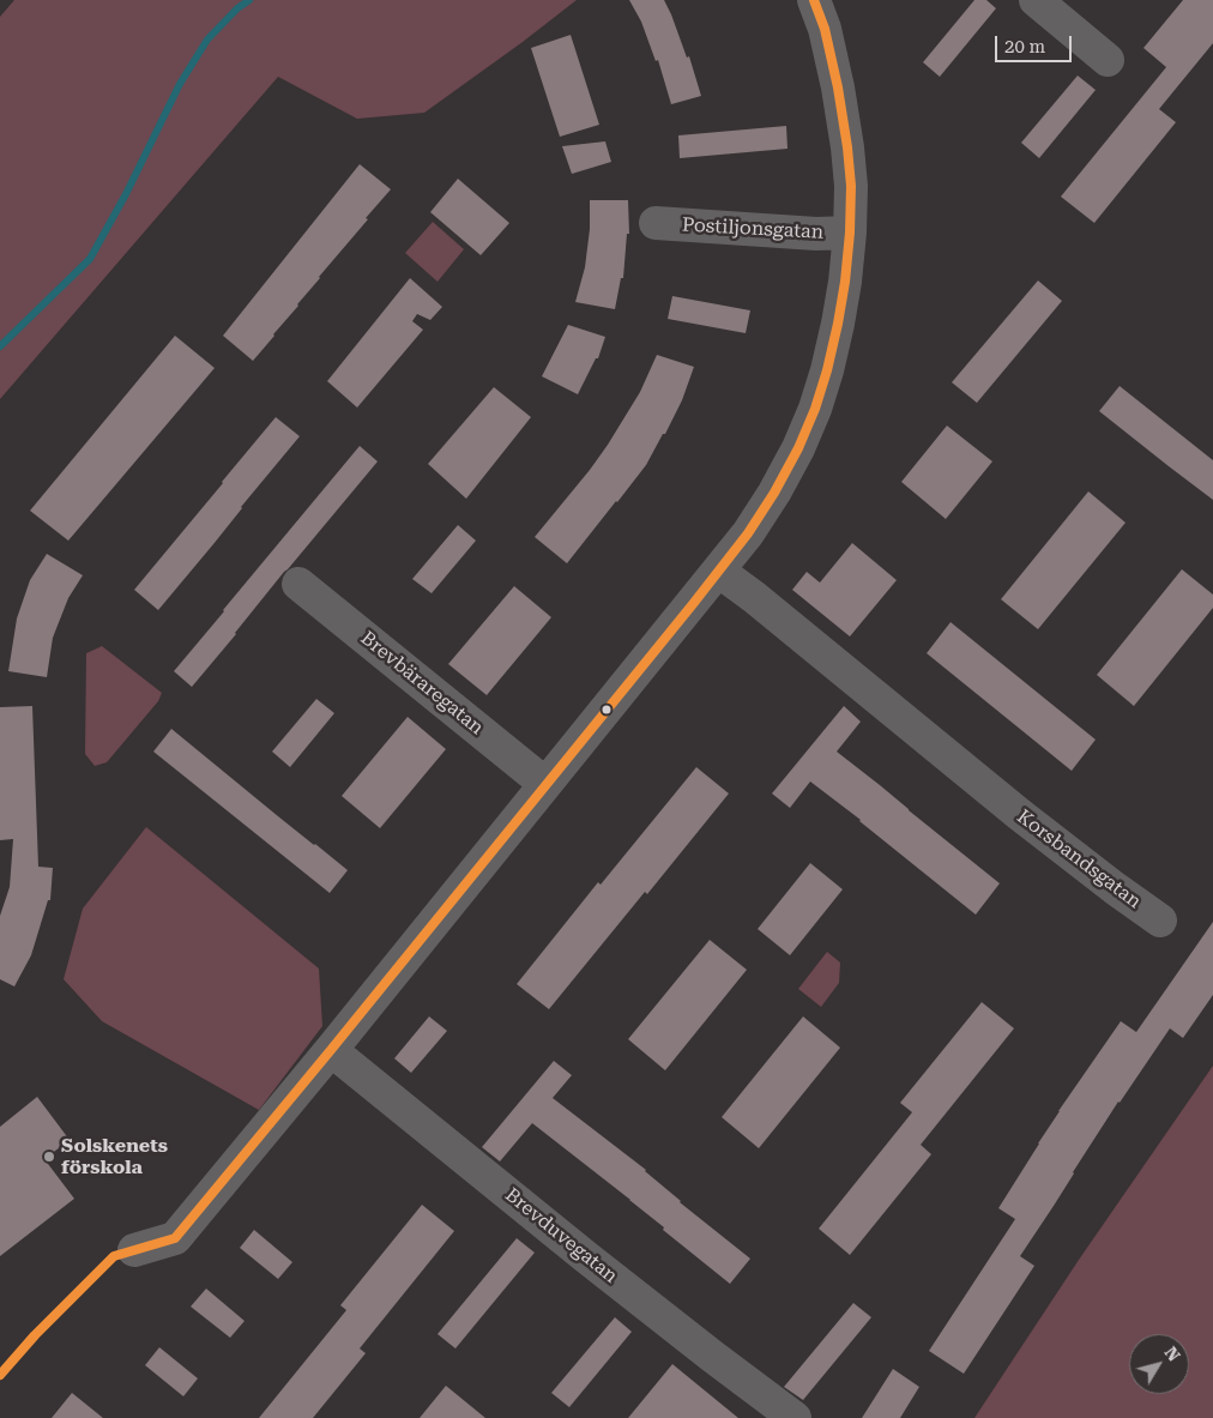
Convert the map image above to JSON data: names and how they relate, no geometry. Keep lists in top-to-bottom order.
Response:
{
  "streets": {
    "street": [
      "Postiljonsgatan",
      "Brevbäraregatan",
      "Korsbandsgatan",
      "Brevduvegatan"
    ]
  },
  "places": ["Solskenets förskola"],
  "scale_bar": "20 m",
  "north": "top right"
}
